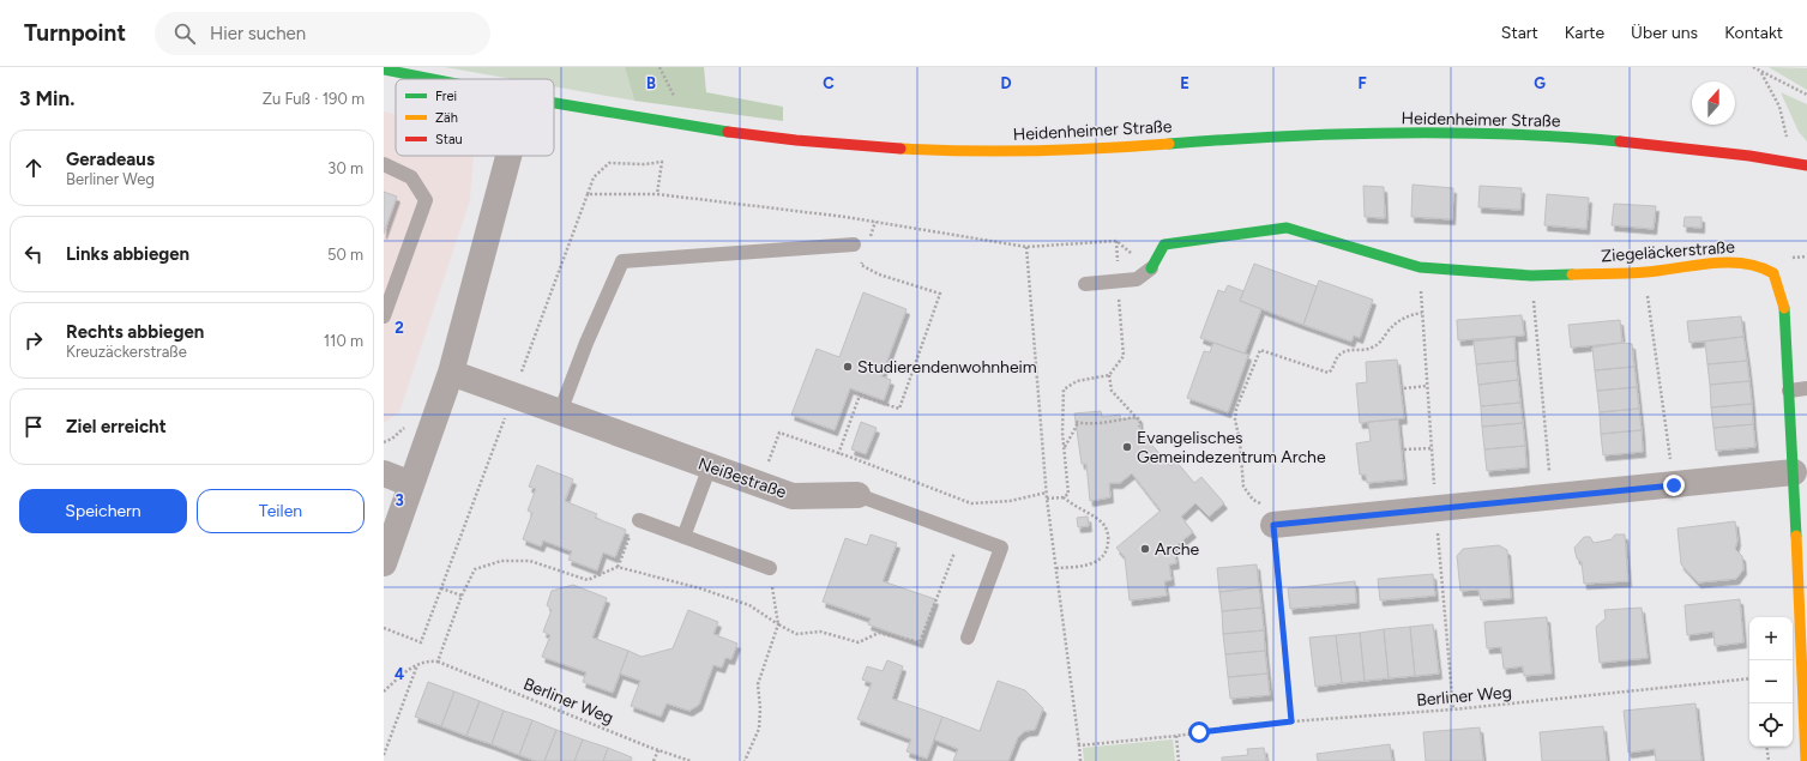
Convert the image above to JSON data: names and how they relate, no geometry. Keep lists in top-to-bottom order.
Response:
{
  "streets": {
    "street": ["Heidenheimer Straße", "Ziegeläckerstraße", "Neißestraße"],
    "path": ["Berliner Weg"]
  },
  "places": ["Studierendenwohnheim", "Evangelisches Gemeindezentrum Arche", "Arche"],
  "legend": ["Frei", "Zäh", "Stau"],
  "north": "top",
  "page": {
    "header": "Turnpoint",
    "search": "Hier suchen",
    "nav": [
      "Start",
      "Karte",
      "Über uns",
      "Kontakt"
    ],
    "heading": ["3 Min.", "Zu Fuß · 190 m"],
    "list": [
      ["Geradeaus", "Berliner Weg", "30 m"],
      ["Links abbiegen", "50 m"],
      ["Rechts abbiegen", "Kreuzäckerstraße", "110 m"],
      "Ziel erreicht"
    ],
    "buttons": ["Speichern", "Teilen"],
    "map_buttons": ["+", "−"]
  },
  "grid": {
    "columns": [
      "B",
      "C",
      "D",
      "E",
      "F",
      "G"
    ],
    "rows": ["2", "3", "4"]
  }
}
